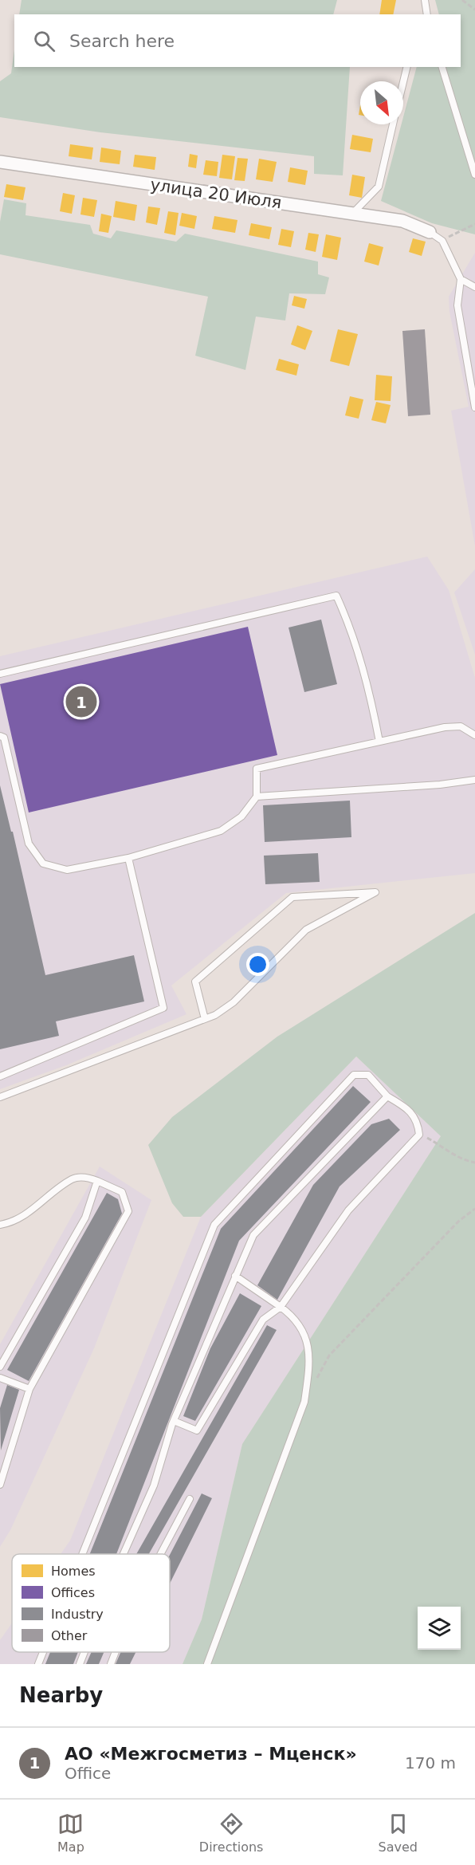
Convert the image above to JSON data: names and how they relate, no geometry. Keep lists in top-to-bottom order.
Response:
{
  "streets": {
    "street": ["улица 20 Июля"]
  },
  "legend": [
    "Homes",
    "Offices",
    "Industry",
    "Other"
  ],
  "north": "bottom right",
  "page": {
    "search": "Search here",
    "pins": "1",
    "heading": "Nearby",
    "list": [
      {
        "mark": "1",
        "name": "АО «Межгосметиз – Мценск»",
        "note": "Office",
        "value": "170 m"
      }
    ],
    "nav": ["Map", "Directions", "Saved"]
  }
}
